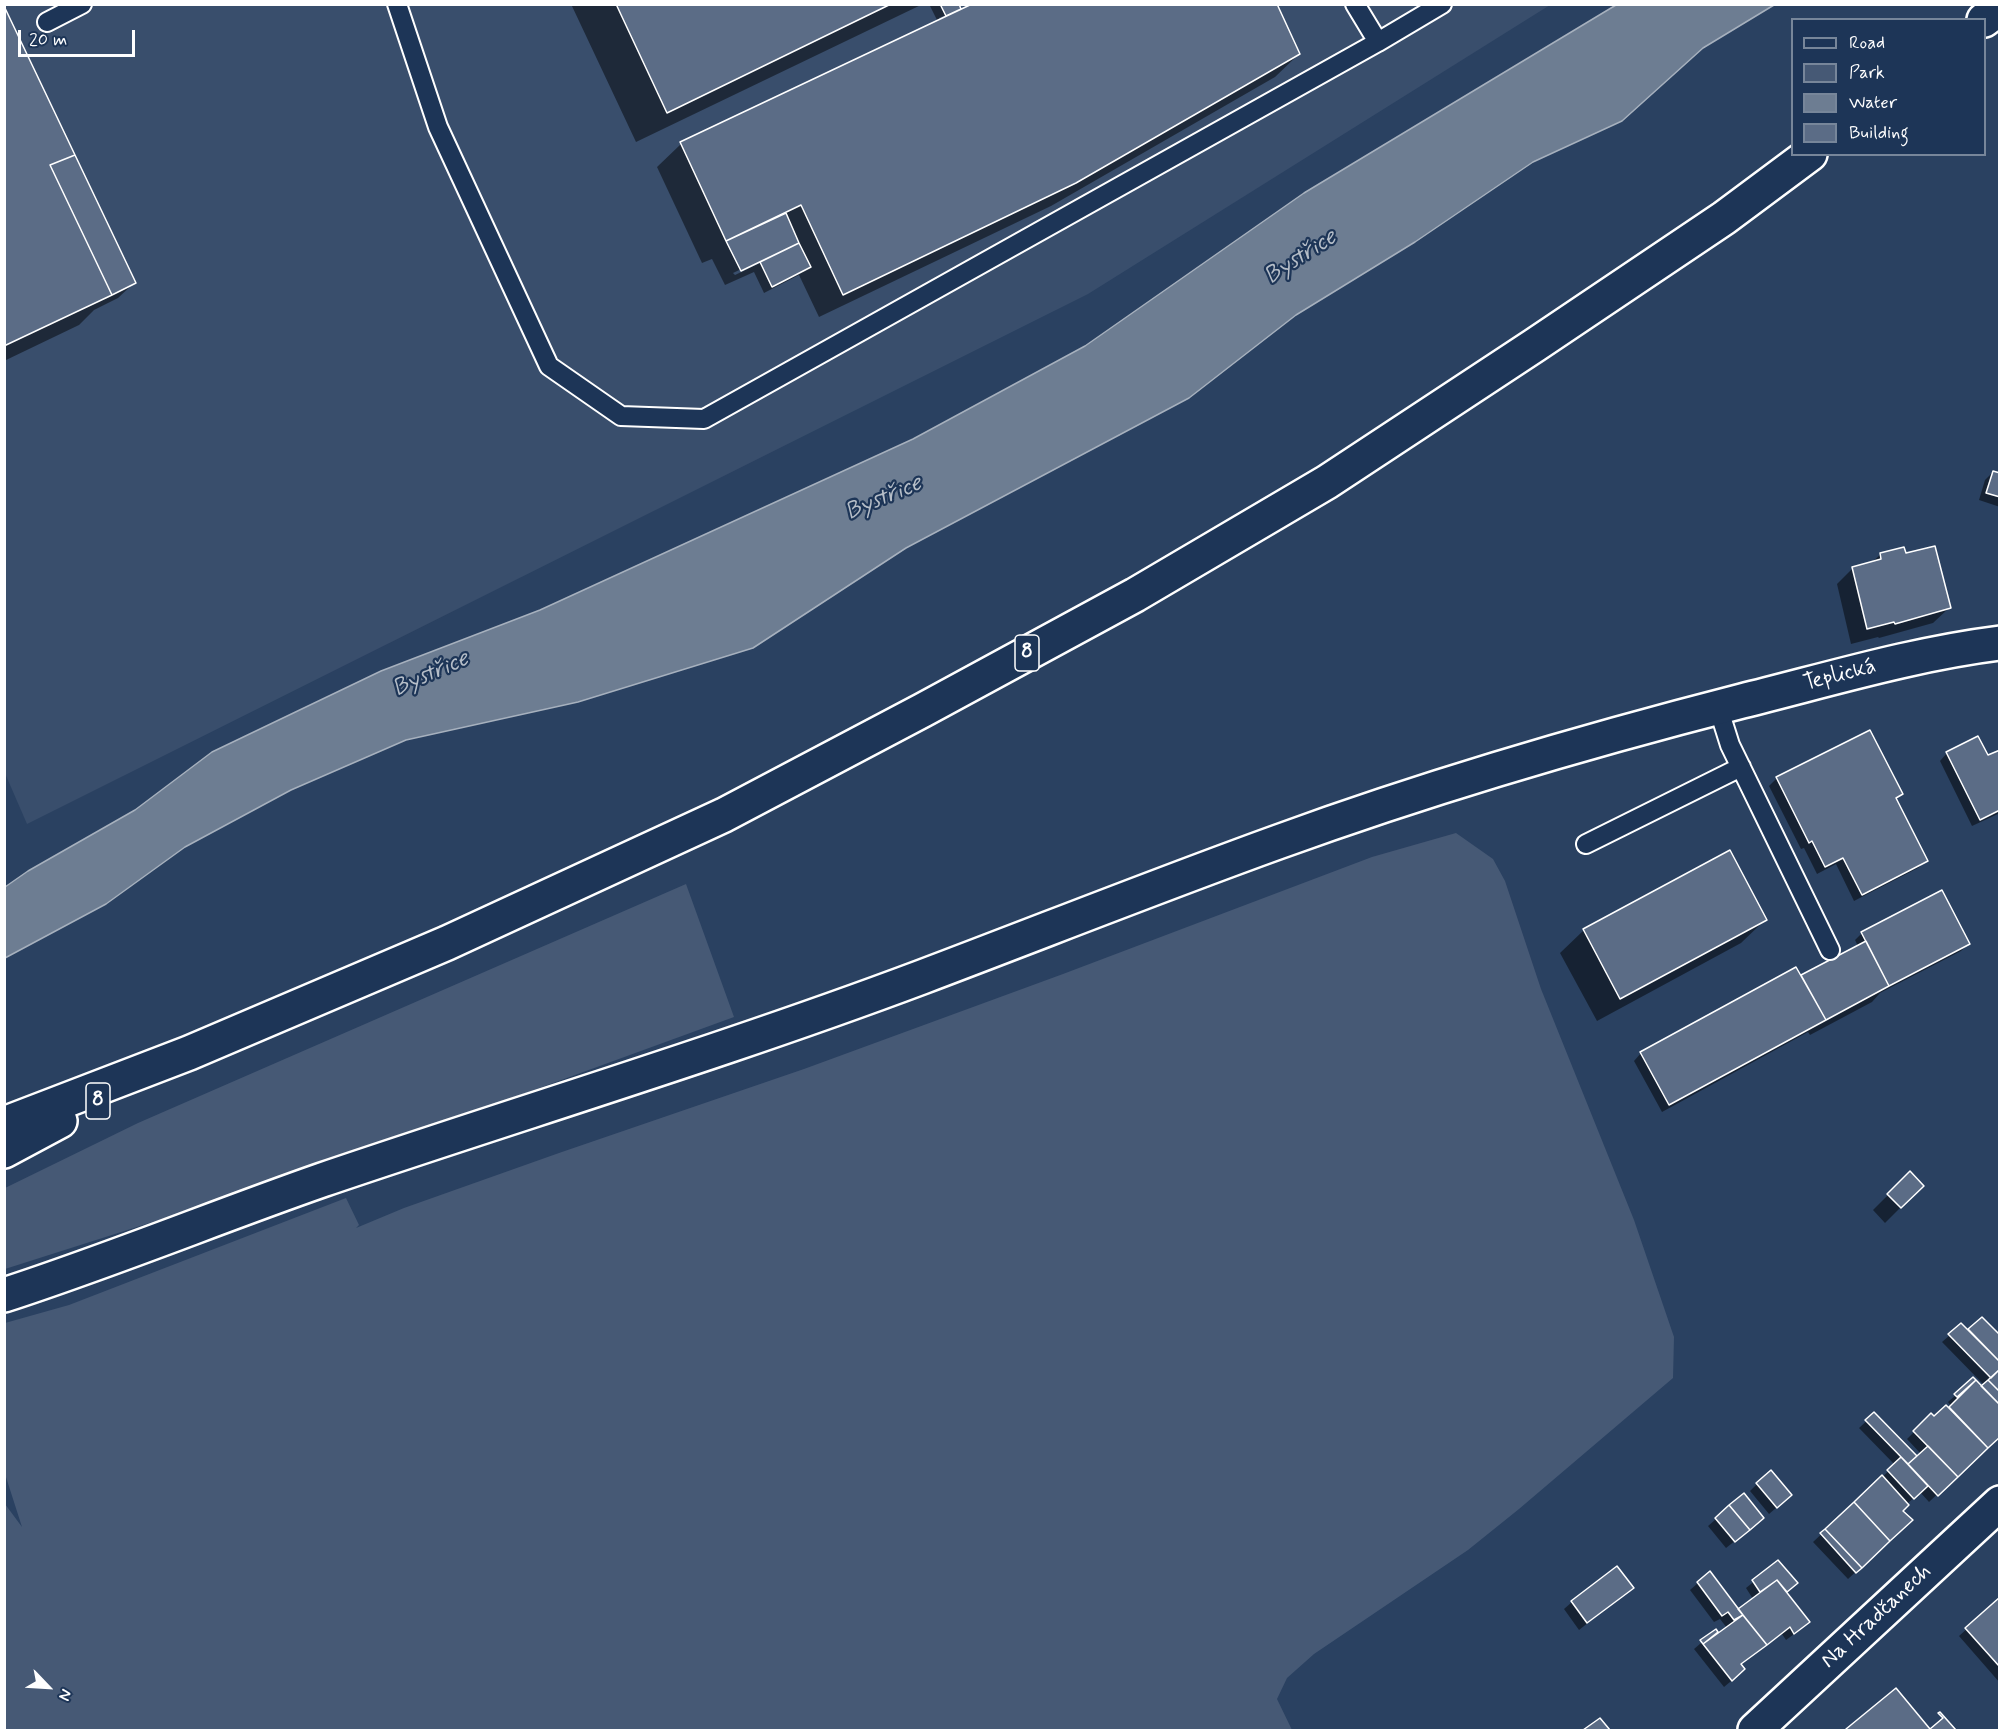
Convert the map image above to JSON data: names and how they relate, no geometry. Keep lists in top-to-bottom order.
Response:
{
  "streets": {
    "street": ["8", "Teplická", "Na Hradčanech"]
  },
  "water": ["Bystřice"],
  "legend": [
    "Road",
    "Park",
    "Water",
    "Building"
  ],
  "scale_bar": "20 m",
  "north": "bottom right"
}
